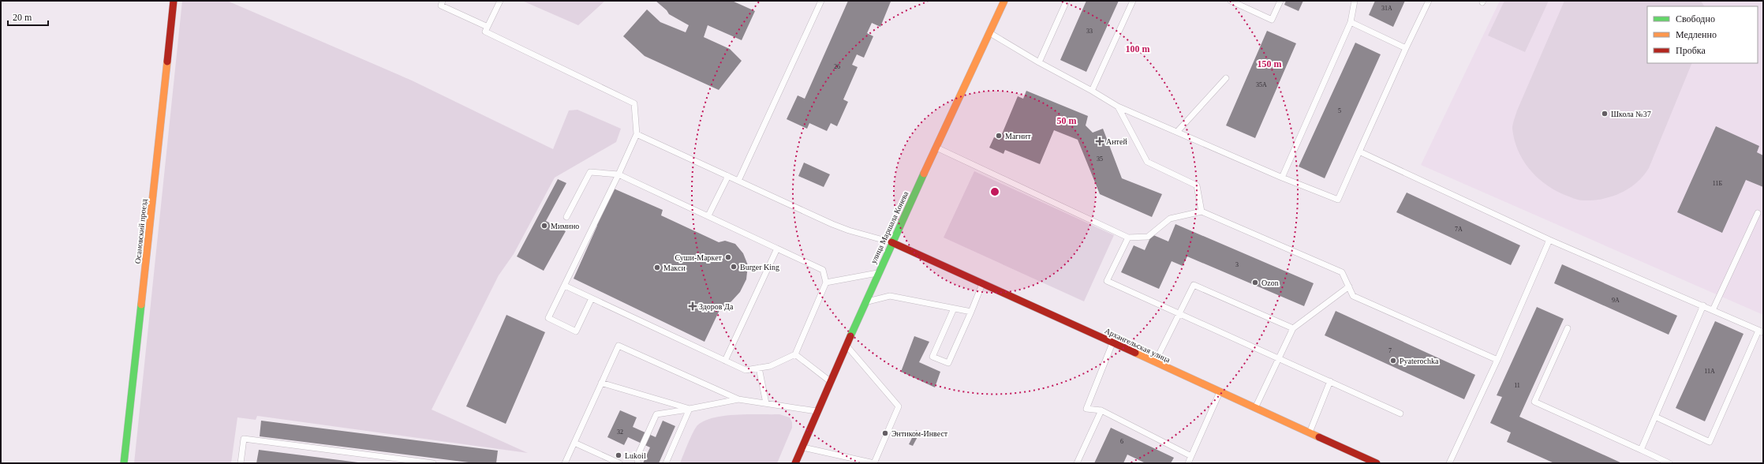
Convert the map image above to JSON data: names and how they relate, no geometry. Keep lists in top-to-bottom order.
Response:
{
  "streets": {
    "street": ["улица Маршала Конева", "Осановский проезд", "Архангельская улица"]
  },
  "crossings": [
    ["улица Маршала Конева", "Архангельская улица"]
  ],
  "places": {
    "other": [
      "Школа №37",
      "Магнит",
      "Мимино",
      "Суши-Маркет",
      "Burger King",
      "Макси",
      "Ozon",
      "Pyaterochka",
      "Энтиком-Инвест",
      "Lukoil"
    ],
    "health": ["Антей", "Здоров Да"]
  },
  "house_numbers": [
    "31А",
    "33",
    "26",
    "35А",
    "5",
    "35",
    "11Б",
    "7А",
    "3",
    "9А",
    "7",
    "11А",
    "11",
    "32",
    "6"
  ],
  "legend": ["Свободно", "Медленно", "Пробка"],
  "scale_bar": "20 m",
  "rings": ["100 m", "150 m", "50 m"]
}
